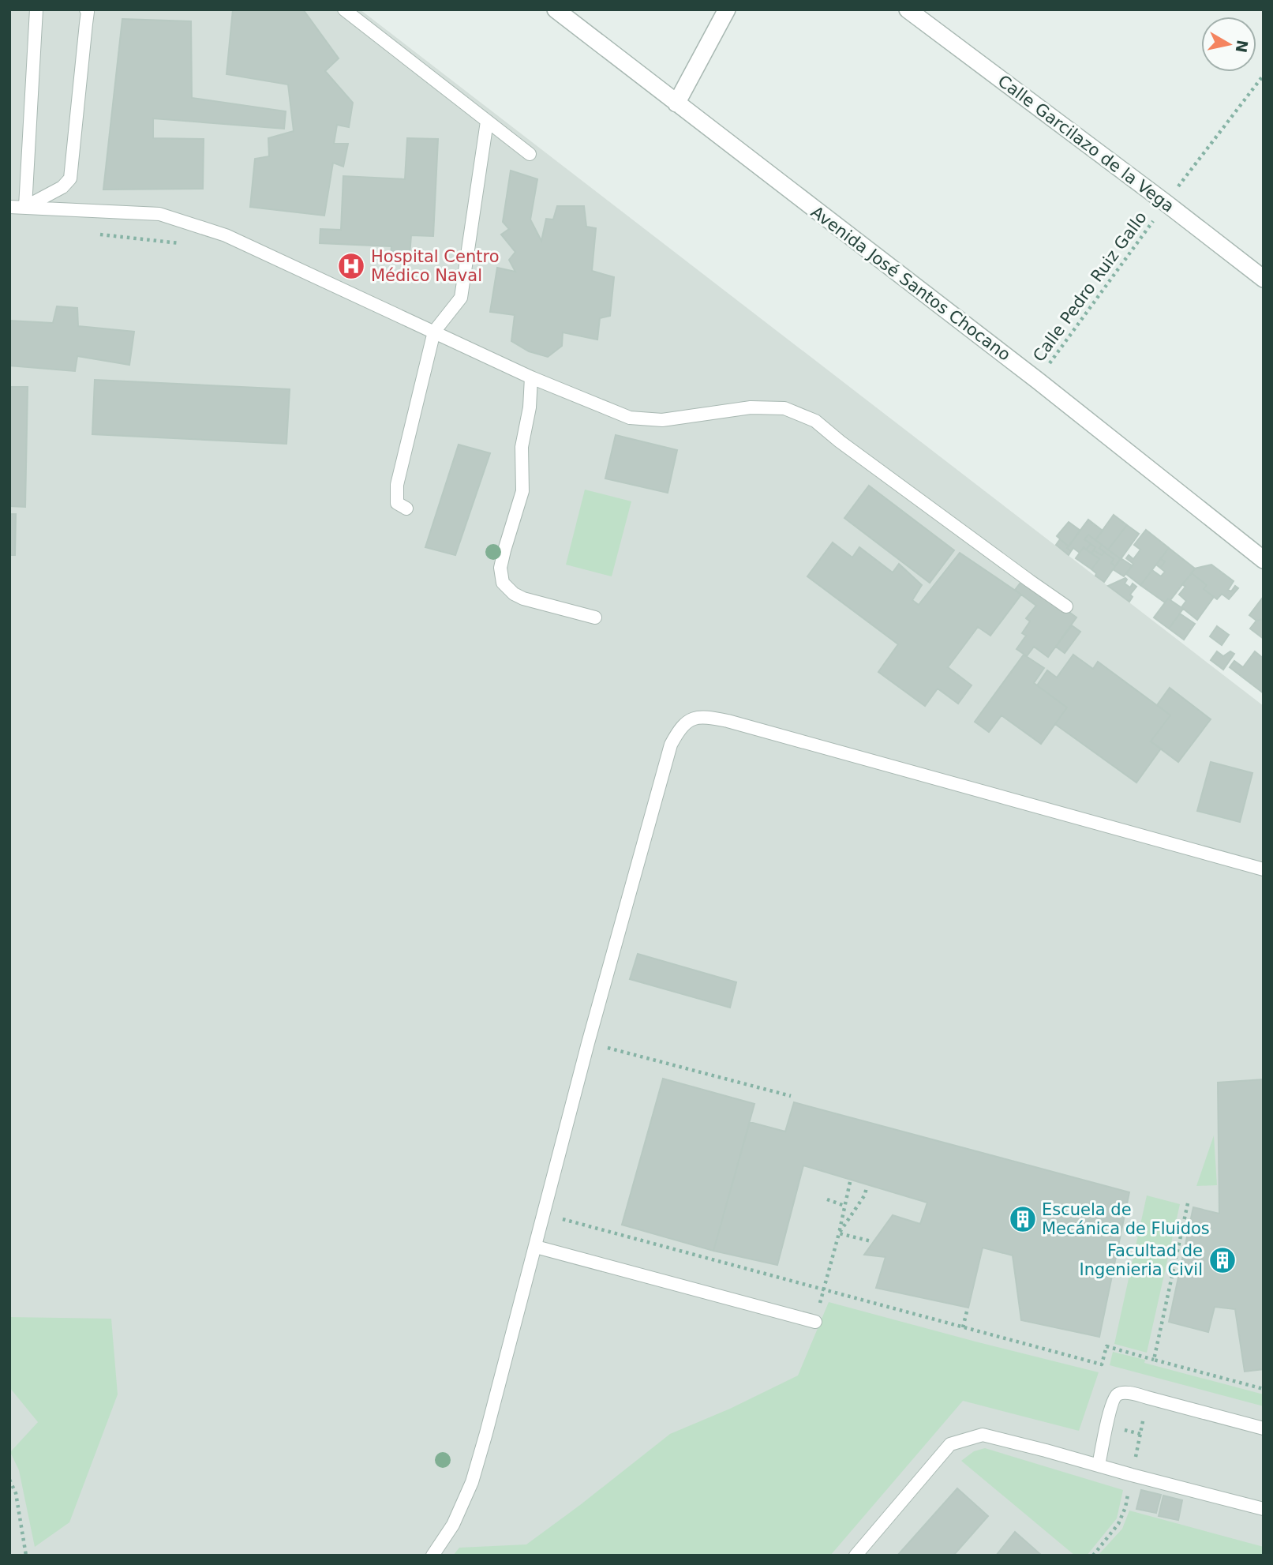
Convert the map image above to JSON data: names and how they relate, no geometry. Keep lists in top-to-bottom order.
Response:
{
  "streets": {
    "street": ["Calle Garcilazo de la Vega", "Avenida José Santos Chocano"],
    "path": ["Calle Pedro Ruiz Gallo"]
  },
  "crossings": [
    ["Calle Garcilazo de la Vega", "Calle Pedro Ruiz Gallo"],
    ["Avenida José Santos Chocano", "Calle Pedro Ruiz Gallo"]
  ],
  "places": {
    "hospital": ["Hospital Centro Médico Naval"],
    "building": ["Escuela de Mecánica de Fluidos", "Facultad de Ingenieria Civil"]
  },
  "north": "right"
}
